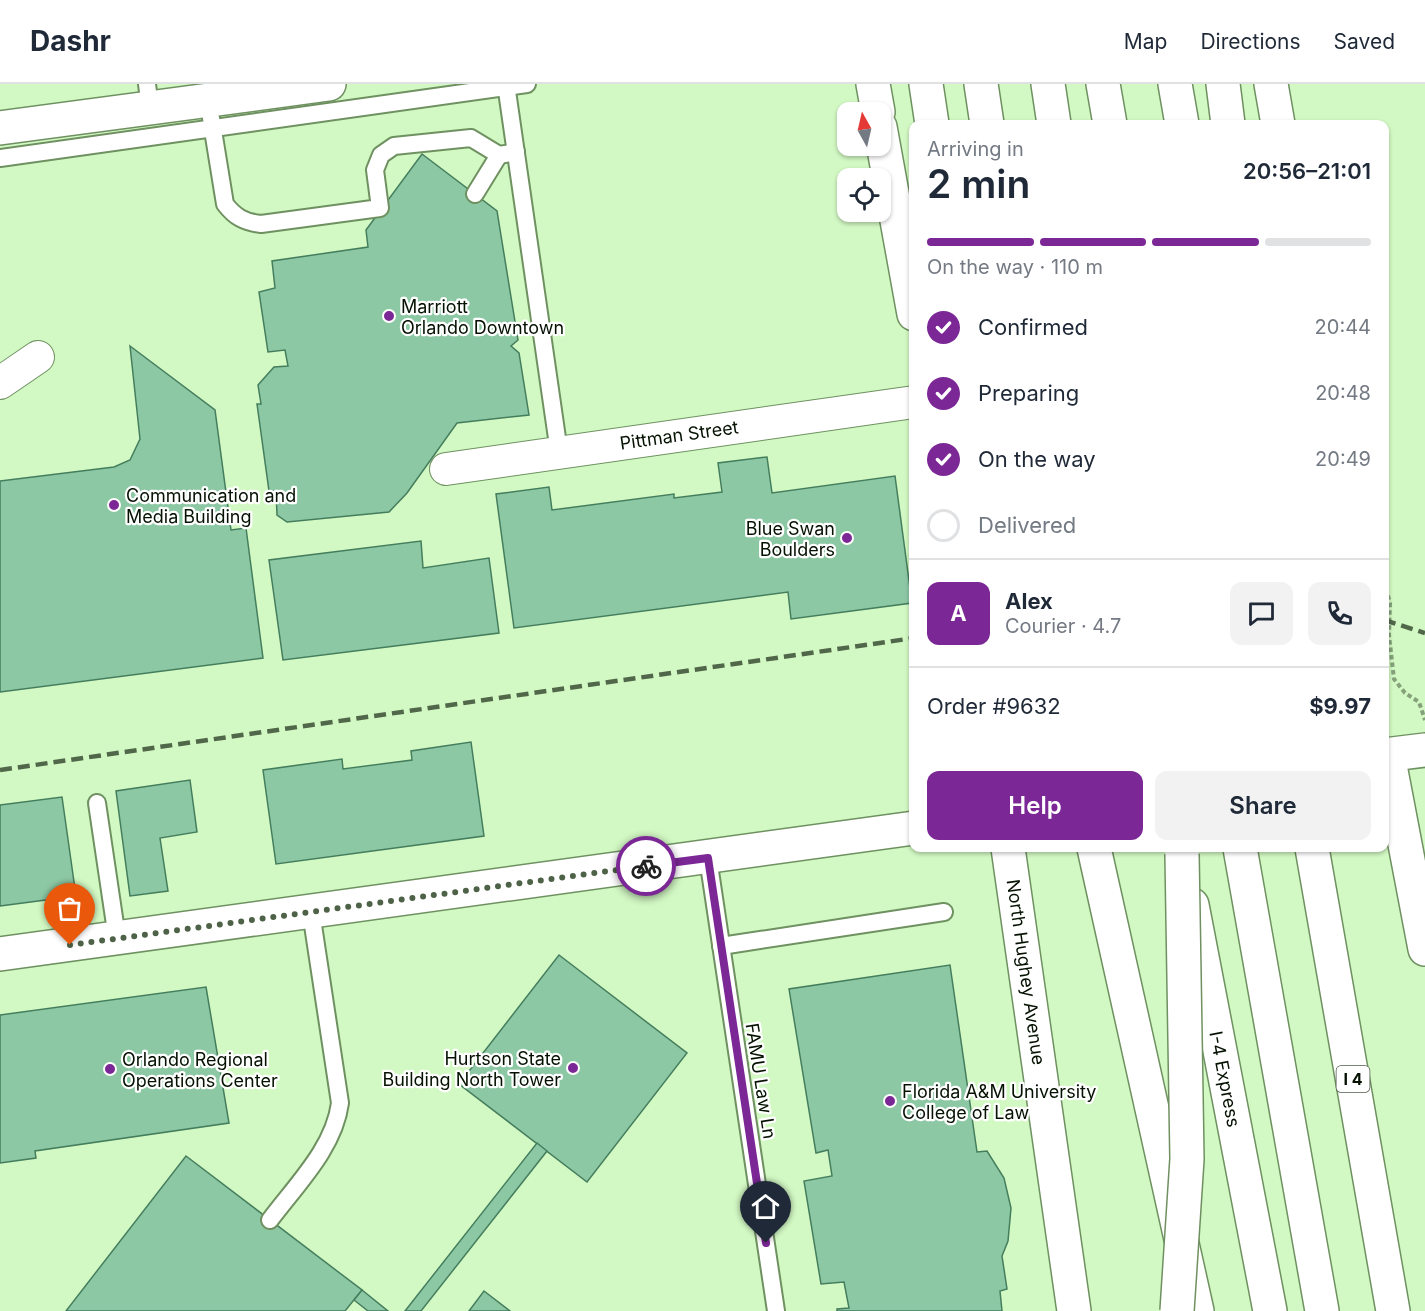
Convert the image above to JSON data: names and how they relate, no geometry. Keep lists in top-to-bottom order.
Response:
{
  "streets": {
    "main road": ["North Hughey Avenue", "I-4 Express", "I 4"],
    "street": ["Pittman Street"],
    "lane": ["FAMU Law Ln"]
  },
  "places": [
    "Marriott Orlando Downtown",
    "Communication and Media Building",
    "Blue Swan Boulders",
    "Hurtson State Building North Tower",
    "Orlando Regional Operations Center",
    "Florida A&M University College of Law"
  ],
  "north": "top",
  "page": {
    "header": "Dashr",
    "nav": ["Map", "Directions", "Saved"],
    "heading": ["2 min", "Arriving in", "20:56–21:01"],
    "panel": [
      "Alex",
      "Courier · 4.7",
      "Order #9632",
      "$9.97"
    ],
    "bar": "On the way · 110 m",
    "list": [
      ["Confirmed", "20:44"],
      ["Preparing", "20:48"],
      ["On the way", "20:49"],
      "Delivered"
    ],
    "round": "A",
    "buttons": ["Help", "Share"]
  }
}
